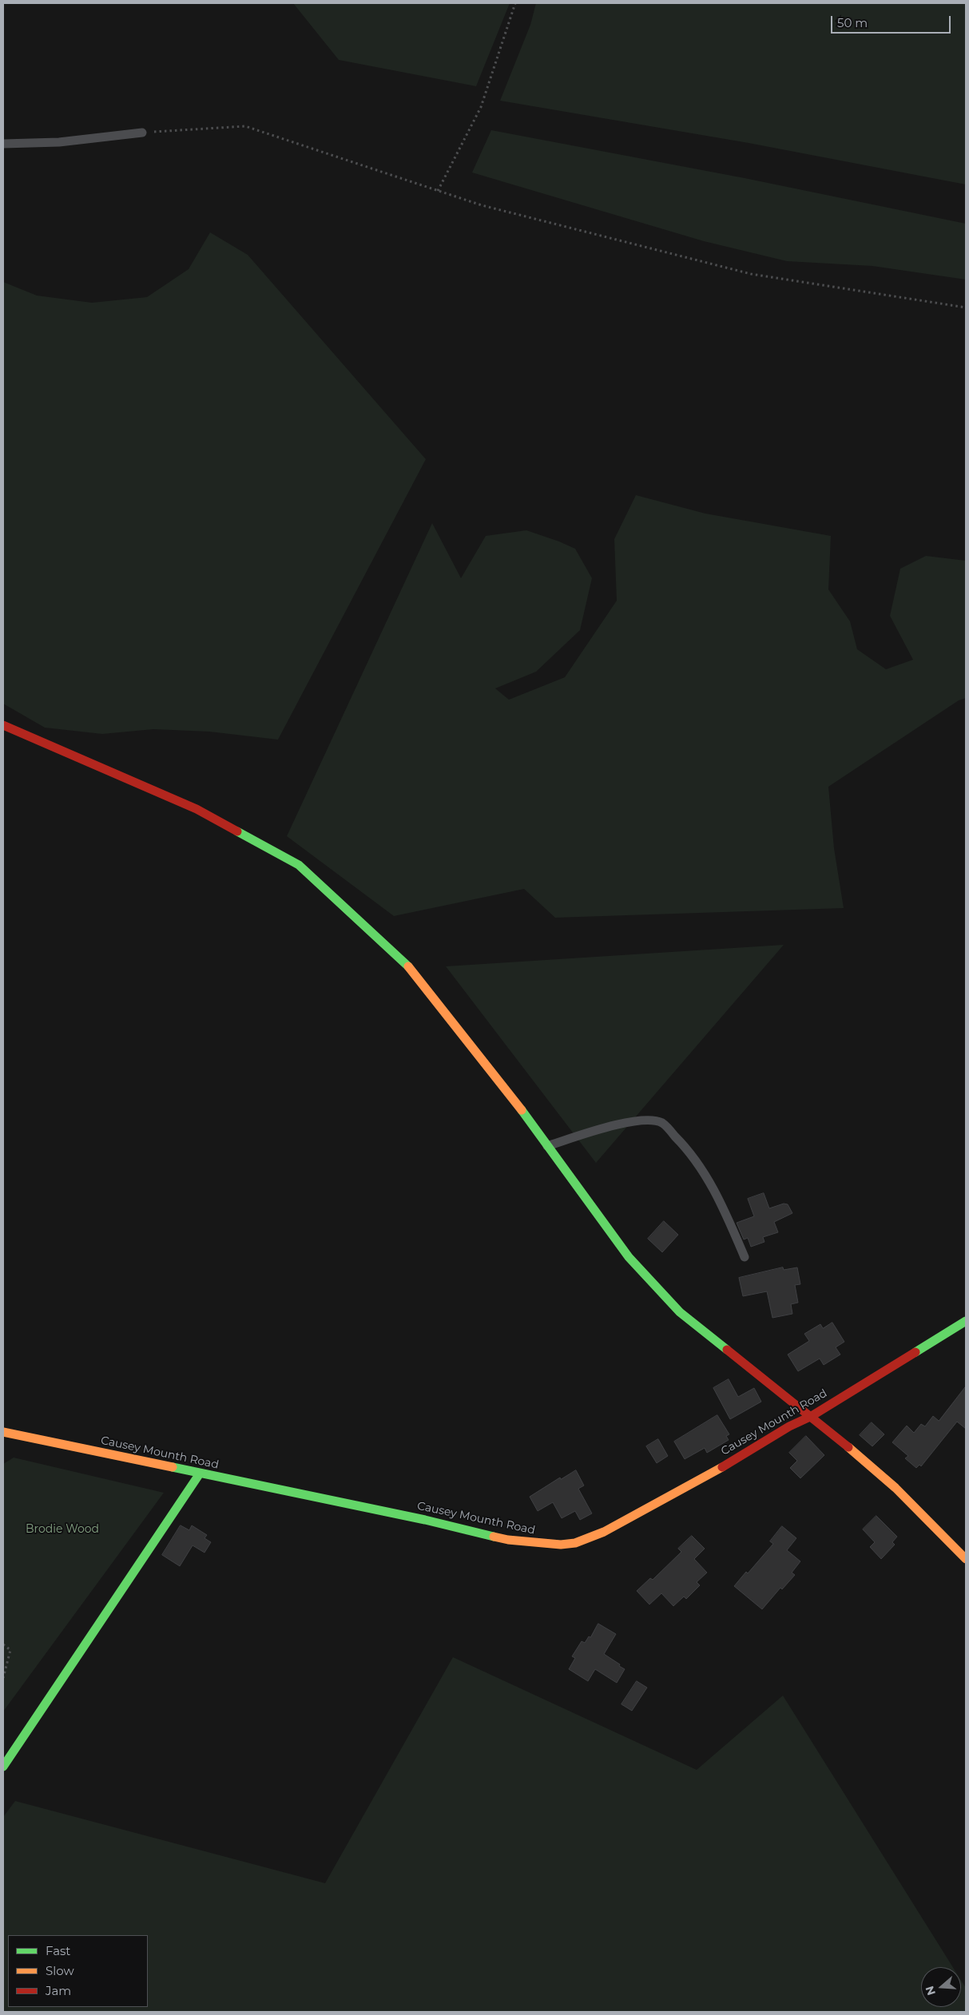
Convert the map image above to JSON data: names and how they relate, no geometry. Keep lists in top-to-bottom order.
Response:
{
  "streets": {
    "street": ["Causey Mounth Road"]
  },
  "parks": ["Brodie Wood"],
  "legend": ["Fast", "Slow", "Jam"],
  "scale_bar": "50 m",
  "north": "left"
}
